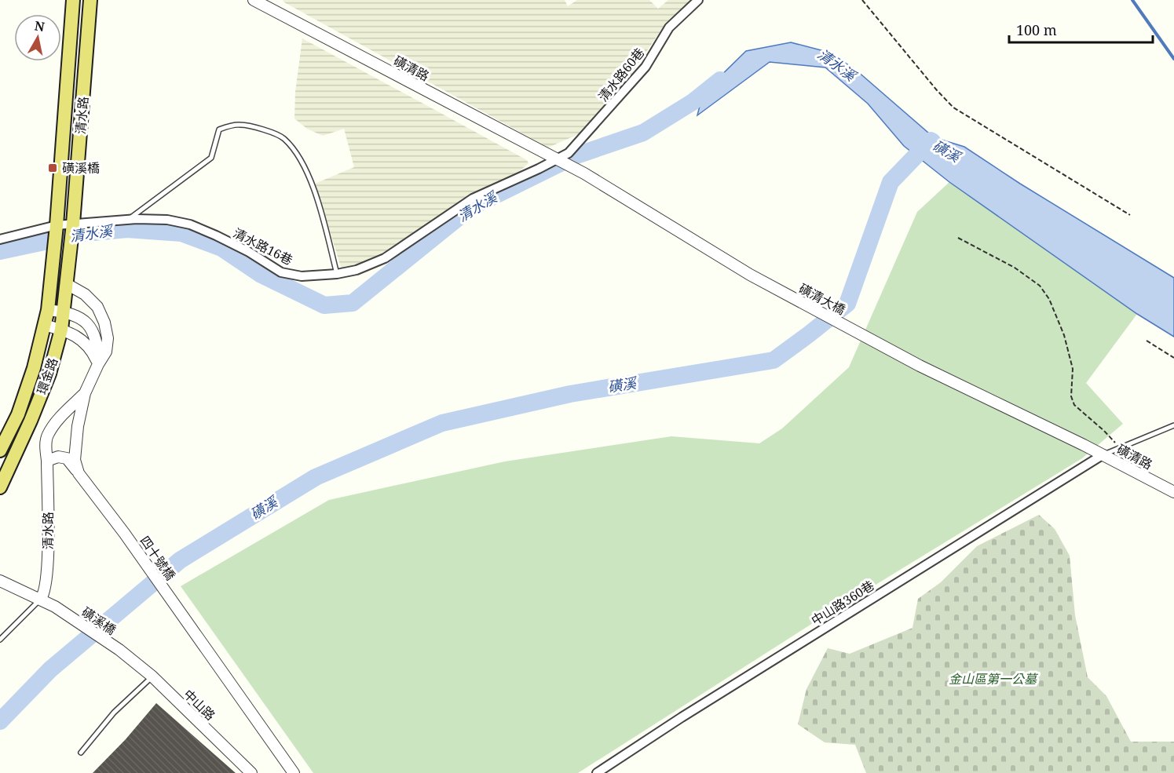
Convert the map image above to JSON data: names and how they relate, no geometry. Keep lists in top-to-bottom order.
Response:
{
  "streets": {
    "main road": ["清水路", "環金路"],
    "street": [
      "磺清路",
      "清水路60巷",
      "清水路16巷",
      "磺清大橋",
      "四十號橋",
      "中山路360巷",
      "磺溪橋",
      "中山路"
    ]
  },
  "crossings": [
    ["磺清路", "清水路60巷"],
    ["磺清路", "清水路16巷"],
    ["磺清路", "磺清大橋"],
    ["磺清路", "中山路360巷"],
    ["清水路60巷", "清水路16巷"],
    ["清水路60巷", "磺清大橋"],
    ["清水路", "清水路16巷"],
    ["清水路", "四十號橋"],
    ["清水路", "磺溪橋"],
    ["清水路16巷", "磺清大橋"],
    ["磺溪橋", "中山路"]
  ],
  "water": ["清水溪", "磺溪"],
  "parks": ["金山區第一公墓"],
  "places": {
    "transit": ["磺溪橋"]
  },
  "scale_bar": "100 m",
  "north": "top"
}
